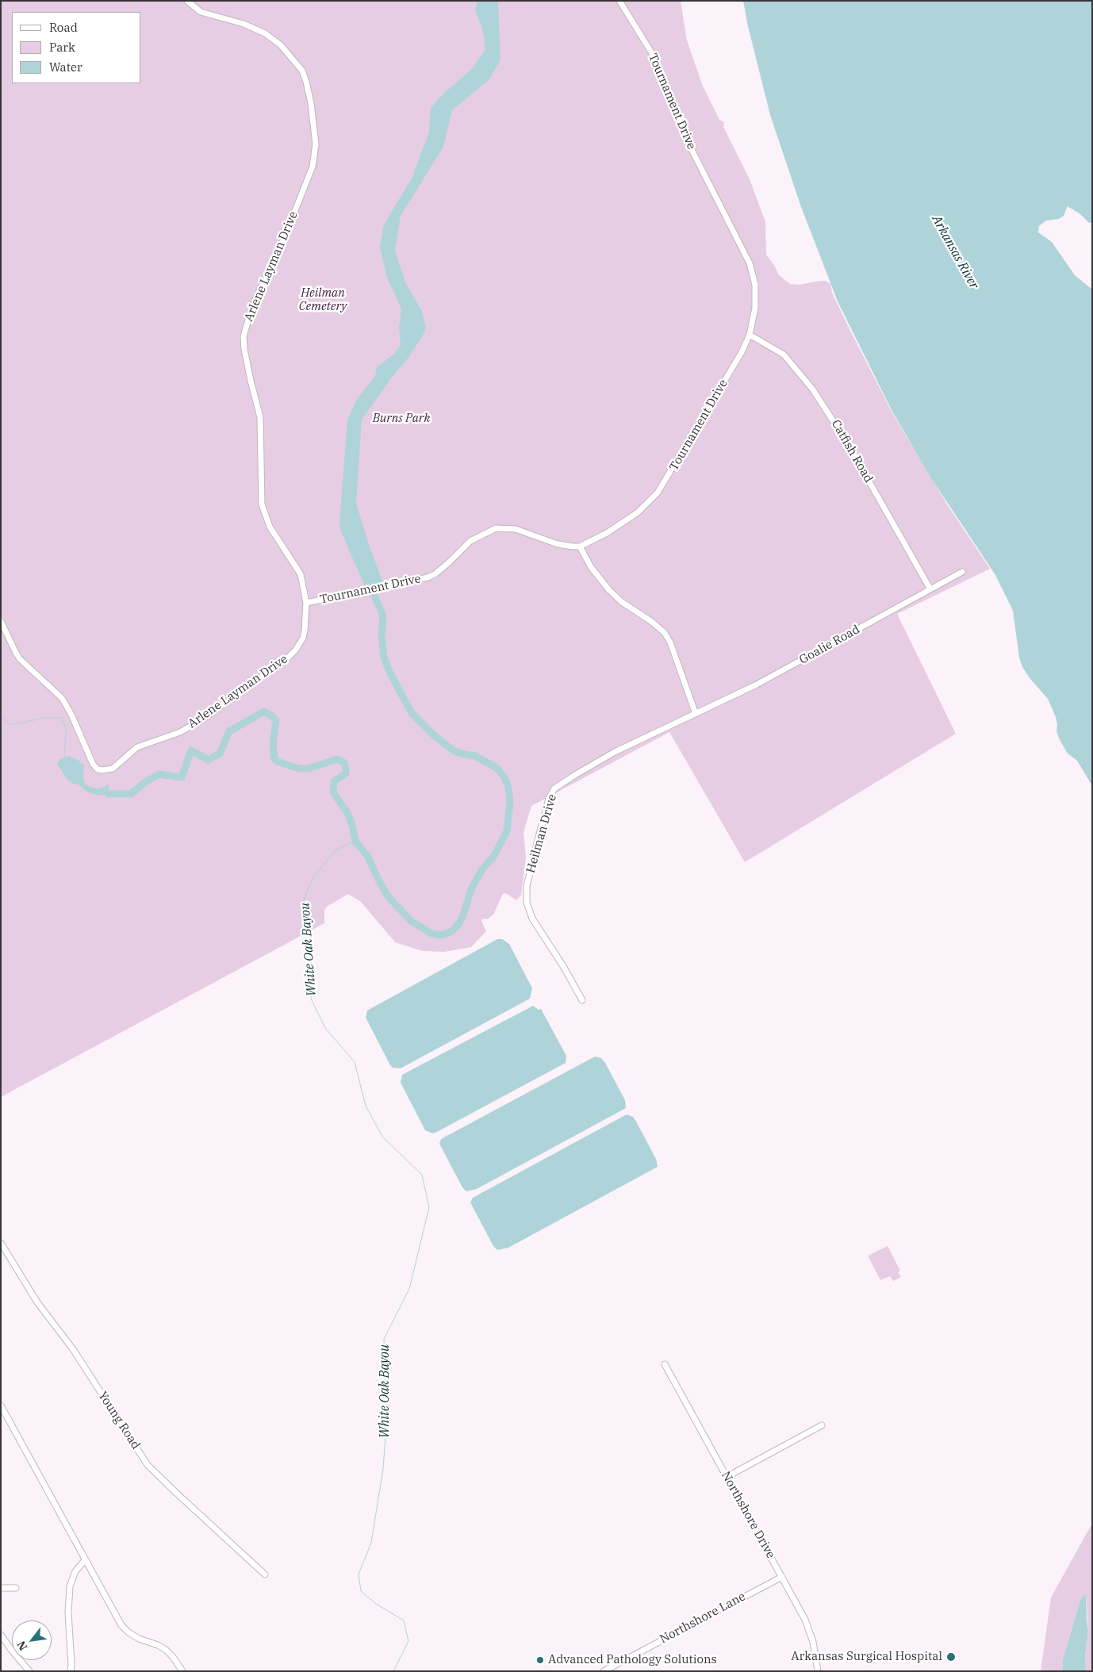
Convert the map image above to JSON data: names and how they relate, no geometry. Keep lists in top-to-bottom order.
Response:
{
  "streets": {
    "street": [
      "Tournament Drive",
      "Arlene Layman Drive",
      "Catfish Road",
      "Goalie Road",
      "Heilman Drive",
      "Young Road",
      "Northshore Drive",
      "Northshore Lane"
    ]
  },
  "crossings": [
    ["Tournament Drive", "Arlene Layman Drive"],
    ["Tournament Drive", "Catfish Road"],
    ["Catfish Road", "Goalie Road"],
    ["Goalie Road", "Heilman Drive"],
    ["Northshore Drive", "Northshore Lane"]
  ],
  "water": ["Arkansas River", "White Oak Bayou"],
  "parks": ["Heilman Cemetery", "Burns Park"],
  "places": ["Arkansas Surgical Hospital", "Advanced Pathology Solutions"],
  "legend": ["Road", "Park", "Water"],
  "north": "bottom left"
}
